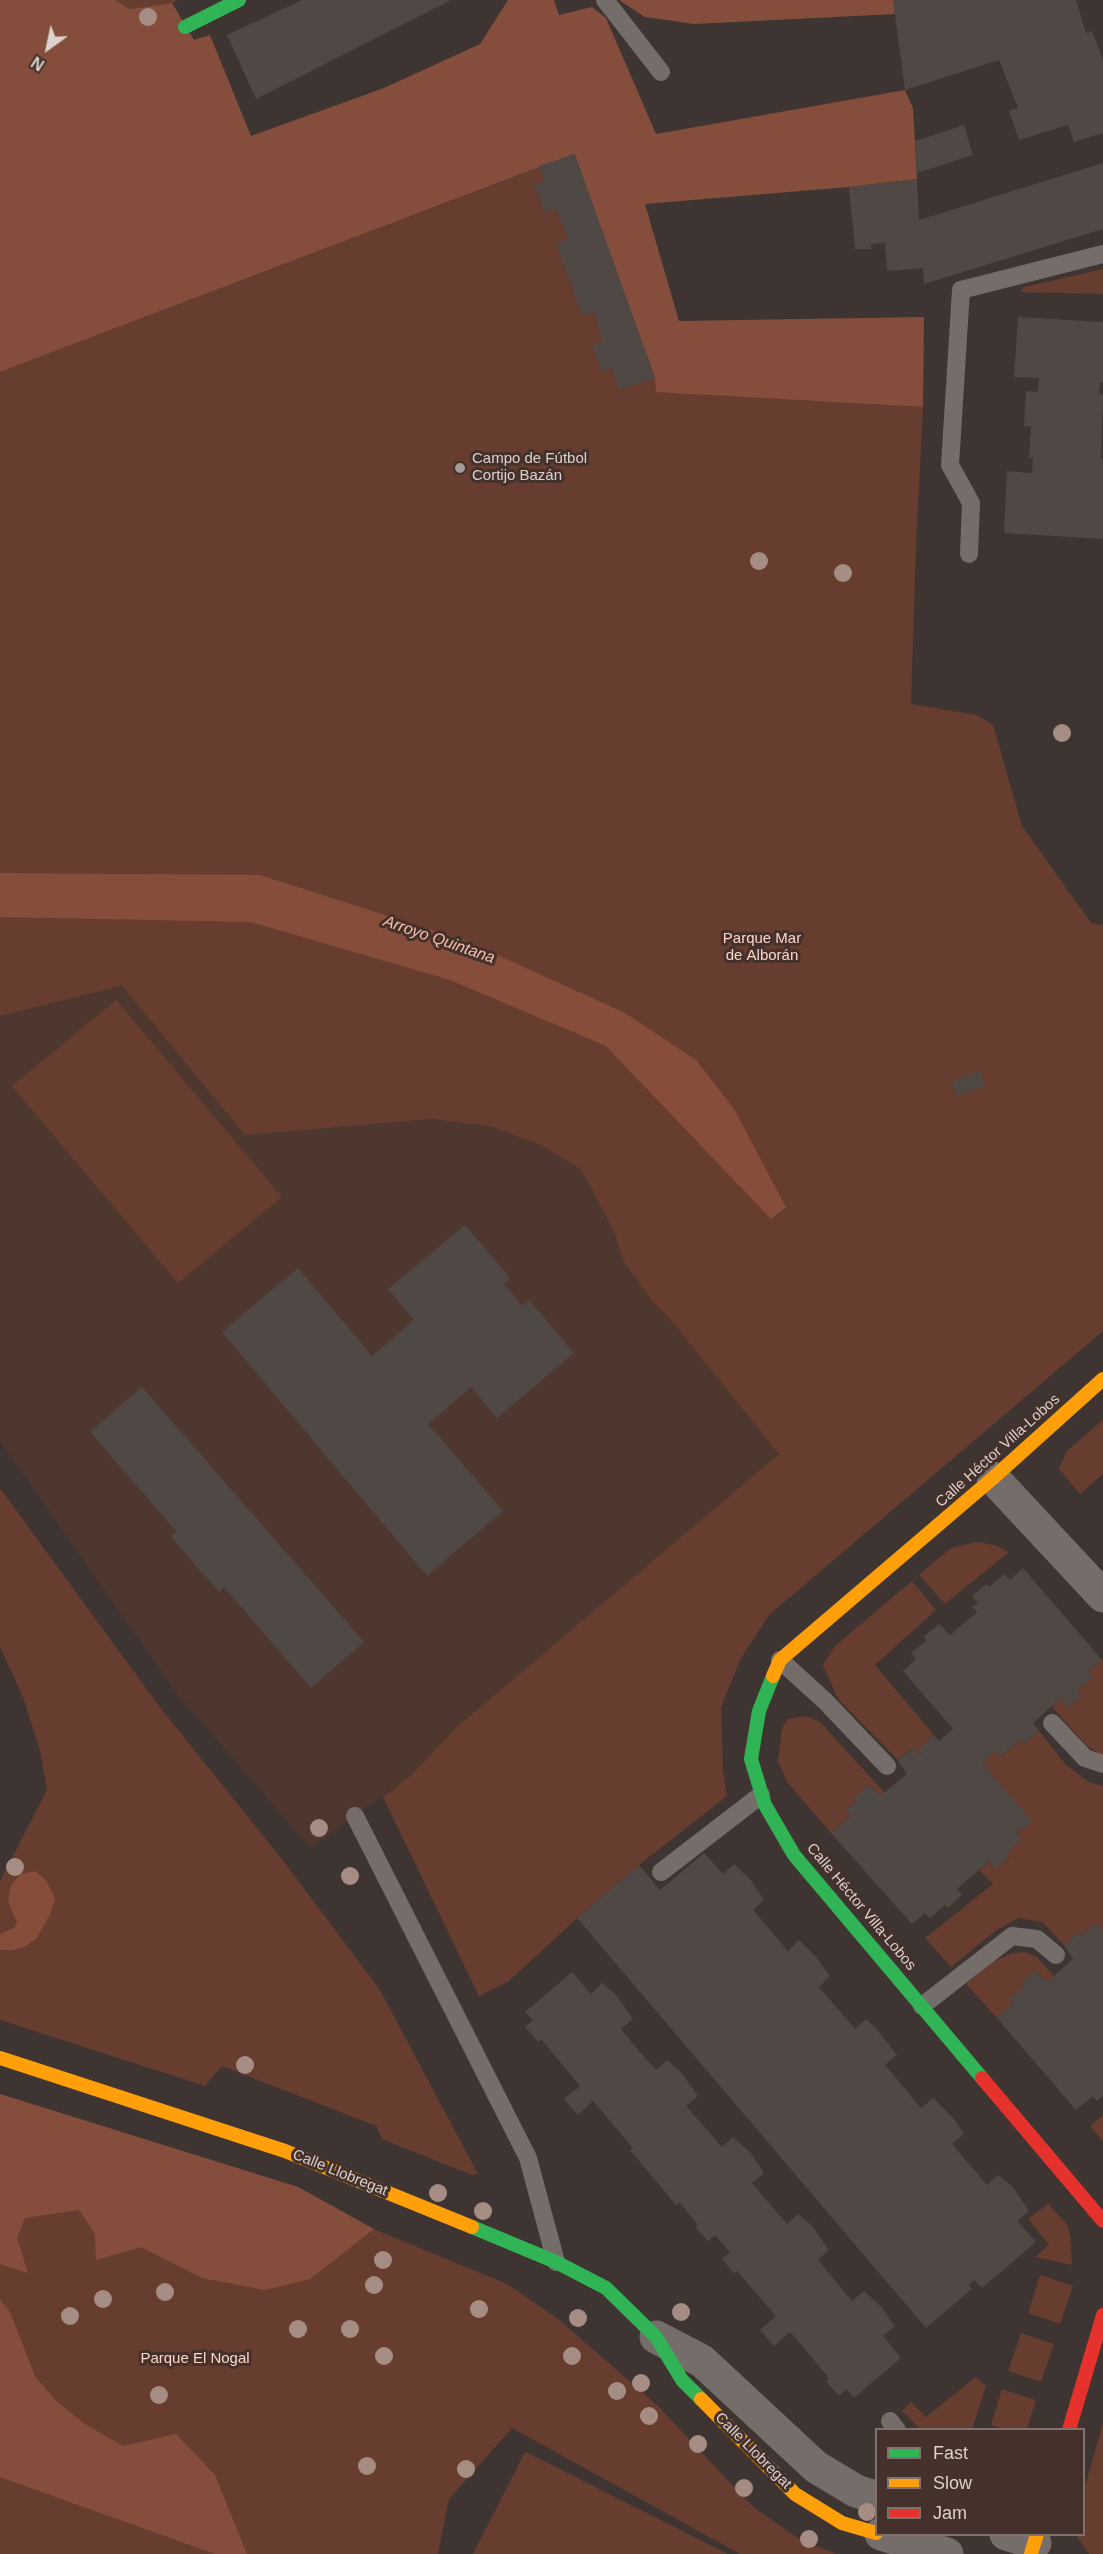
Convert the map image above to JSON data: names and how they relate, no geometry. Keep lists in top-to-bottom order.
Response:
{
  "streets": {
    "street": ["Calle Héctor Villa-Lobos", "Calle Llobregat"]
  },
  "water": ["Arroyo Quintana"],
  "parks": ["Parque Mar de Alborán", "Parque El Nogal"],
  "places": ["Campo de Fútbol Cortijo Bazán"],
  "legend": ["Fast", "Slow", "Jam"],
  "north": "bottom left"
}
